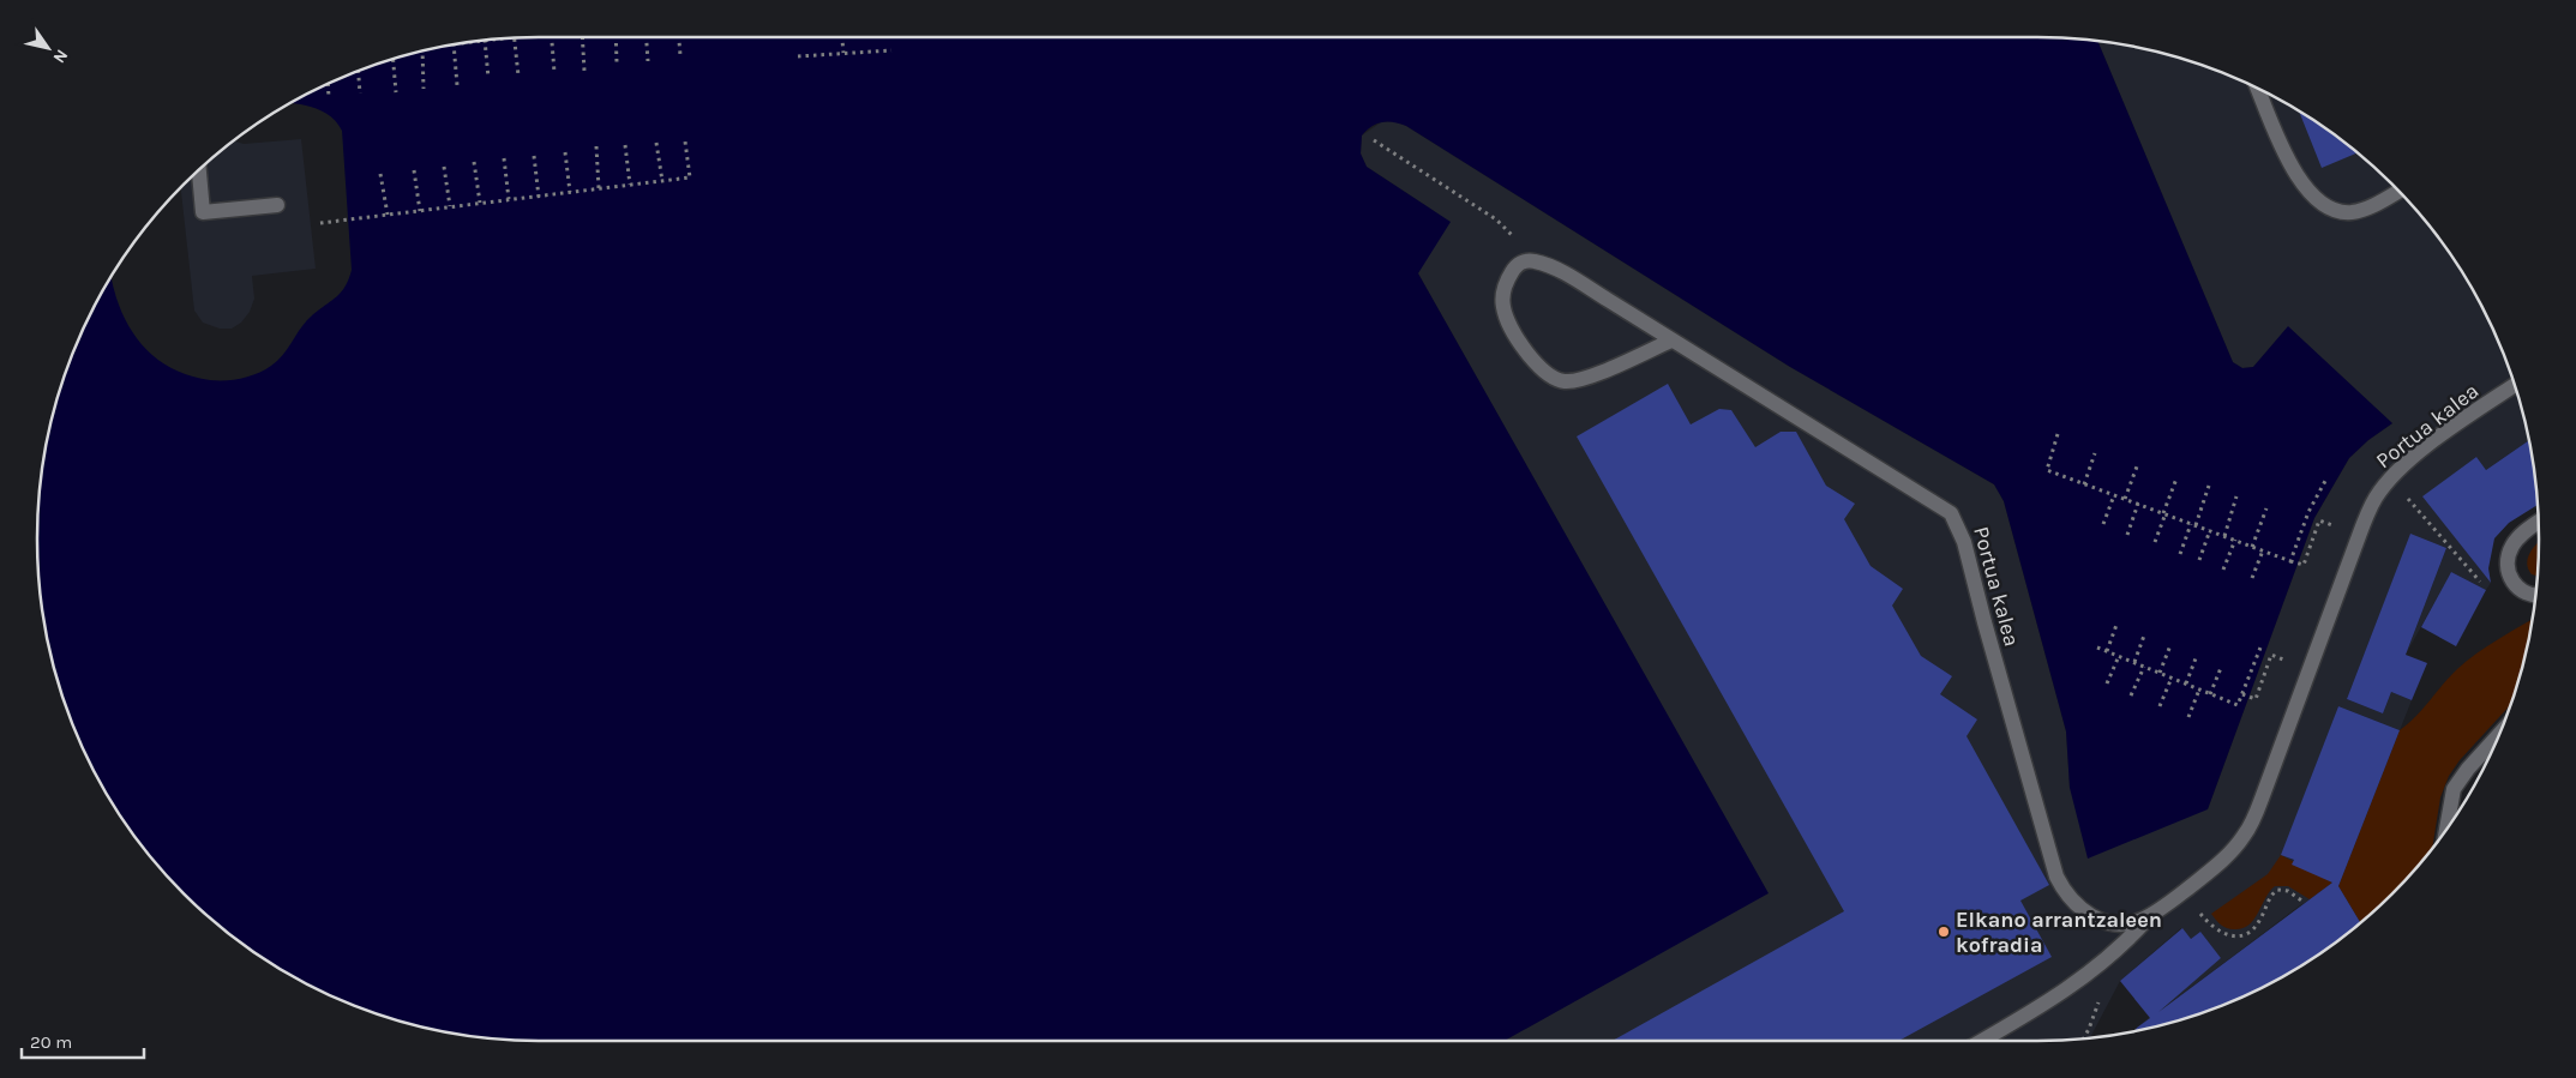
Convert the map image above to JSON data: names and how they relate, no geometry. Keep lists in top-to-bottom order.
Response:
{
  "streets": {
    "street": ["Portua kalea"]
  },
  "places": ["Elkano arrantzaleen kofradia"],
  "scale_bar": "20 m",
  "north": "bottom right"
}
